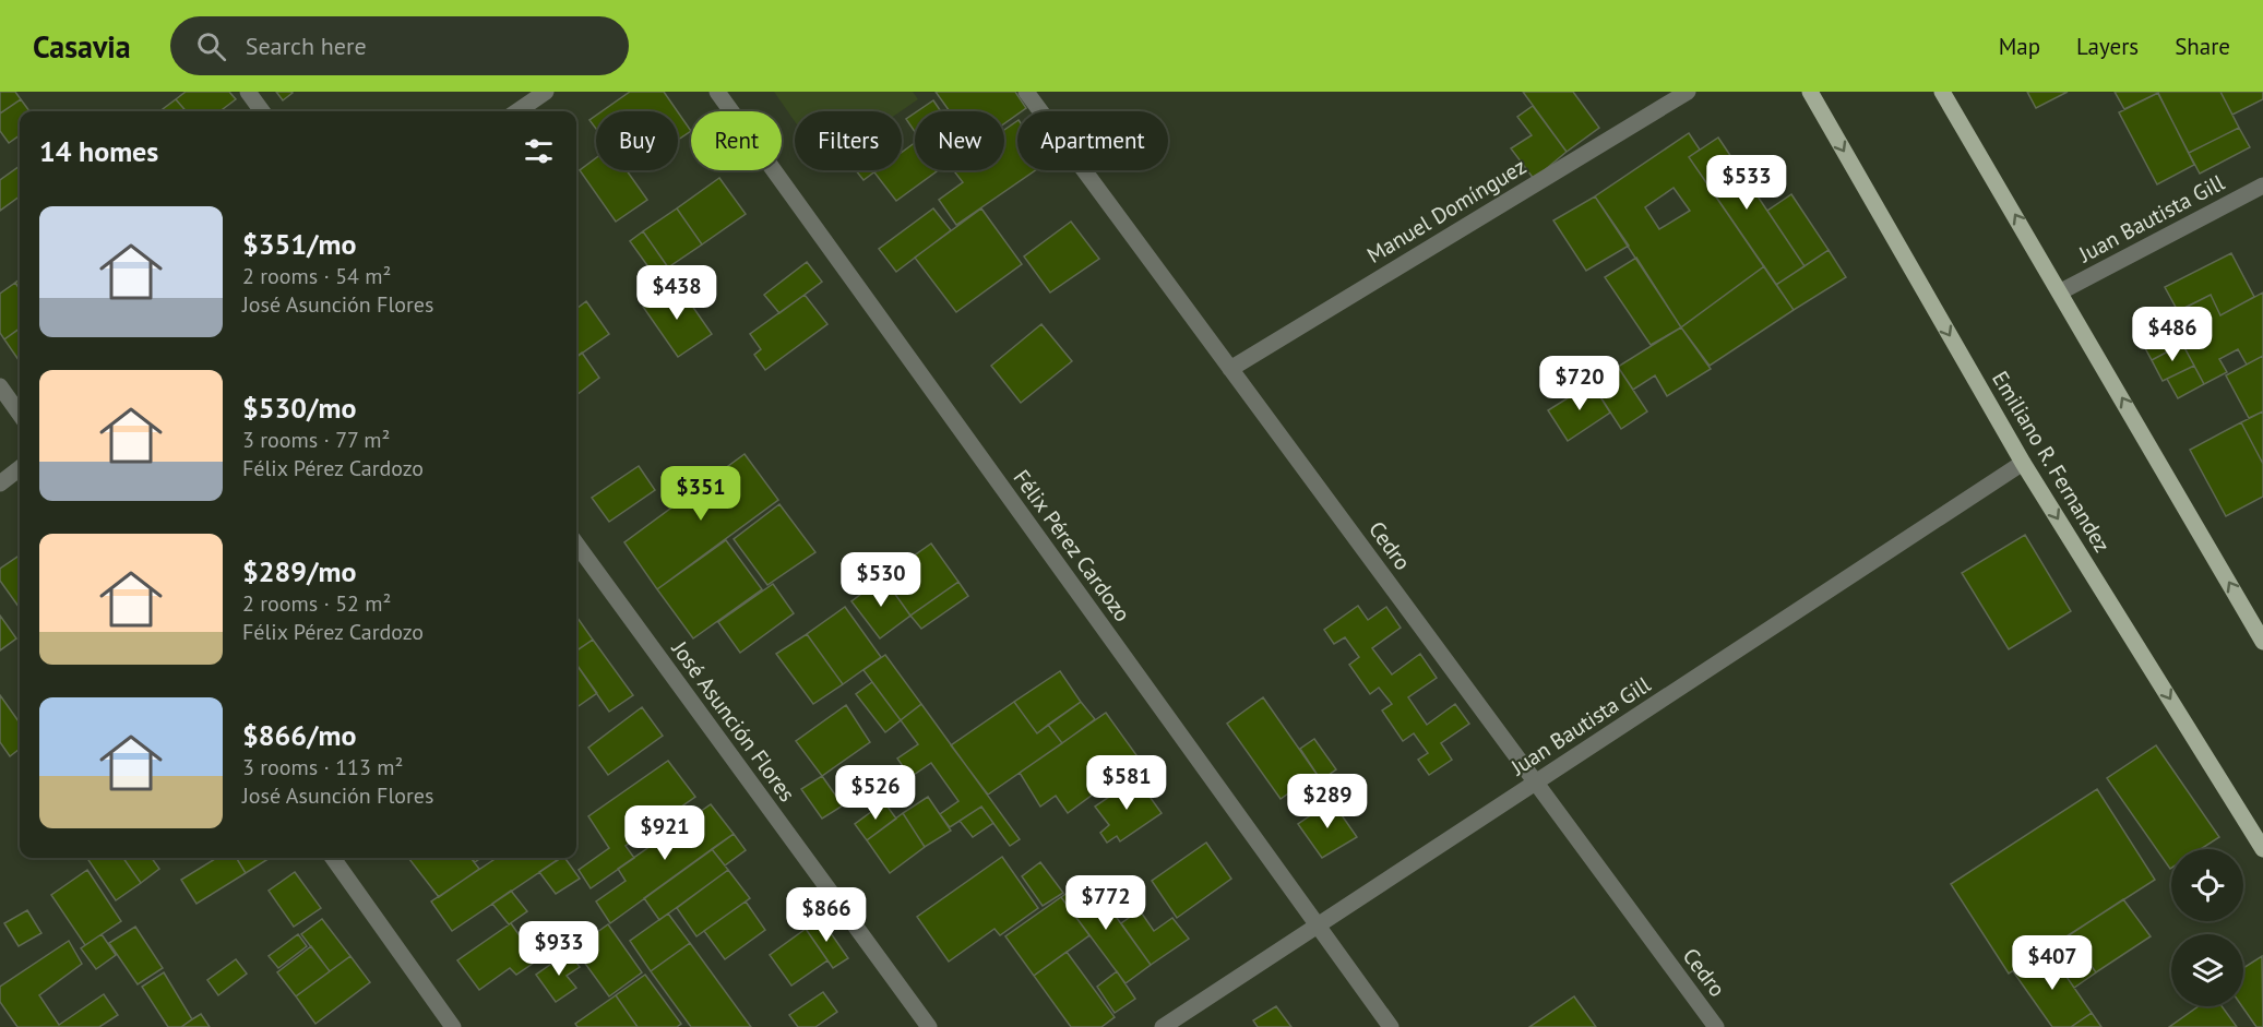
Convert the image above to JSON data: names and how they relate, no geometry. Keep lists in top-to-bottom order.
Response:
{
  "streets": {
    "main road": ["Emiliano R. Fernandez"],
    "street": [
      "Manuel Domínguez",
      "Juan Bautista Gill",
      "Félix Pérez Cardozo",
      "Cedro",
      "José Asunción Flores"
    ]
  },
  "crossings": [
    ["Manuel Domínguez", "Cedro"],
    ["Juan Bautista Gill", "Emiliano R. Fernandez"],
    ["Juan Bautista Gill", "Félix Pérez Cardozo"],
    ["Juan Bautista Gill", "Cedro"]
  ],
  "page": {
    "header": "Casavia",
    "search": "Search here",
    "nav": ["Map", "Layers", "Share"],
    "chip": [
      "Buy",
      "Rent",
      "Filters",
      "New",
      "Apartment"
    ],
    "heading": "14 homes",
    "price": [
      "$533",
      "$438",
      "$486",
      "$720",
      "$351",
      "$530",
      "$581",
      "$526",
      "$289",
      "$921",
      "$772",
      "$866",
      "$933",
      "$407"
    ],
    "list": [
      {
        "name": "$351/mo",
        "note": "2 rooms · 54 m² · José Asunción Flores"
      },
      {
        "name": "$530/mo",
        "note": "3 rooms · 77 m² · Félix Pérez Cardozo"
      },
      {
        "name": "$289/mo",
        "note": "2 rooms · 52 m² · Félix Pérez Cardozo"
      },
      {
        "name": "$866/mo",
        "note": "3 rooms · 113 m² · José Asunción Flores"
      }
    ]
  }
}
